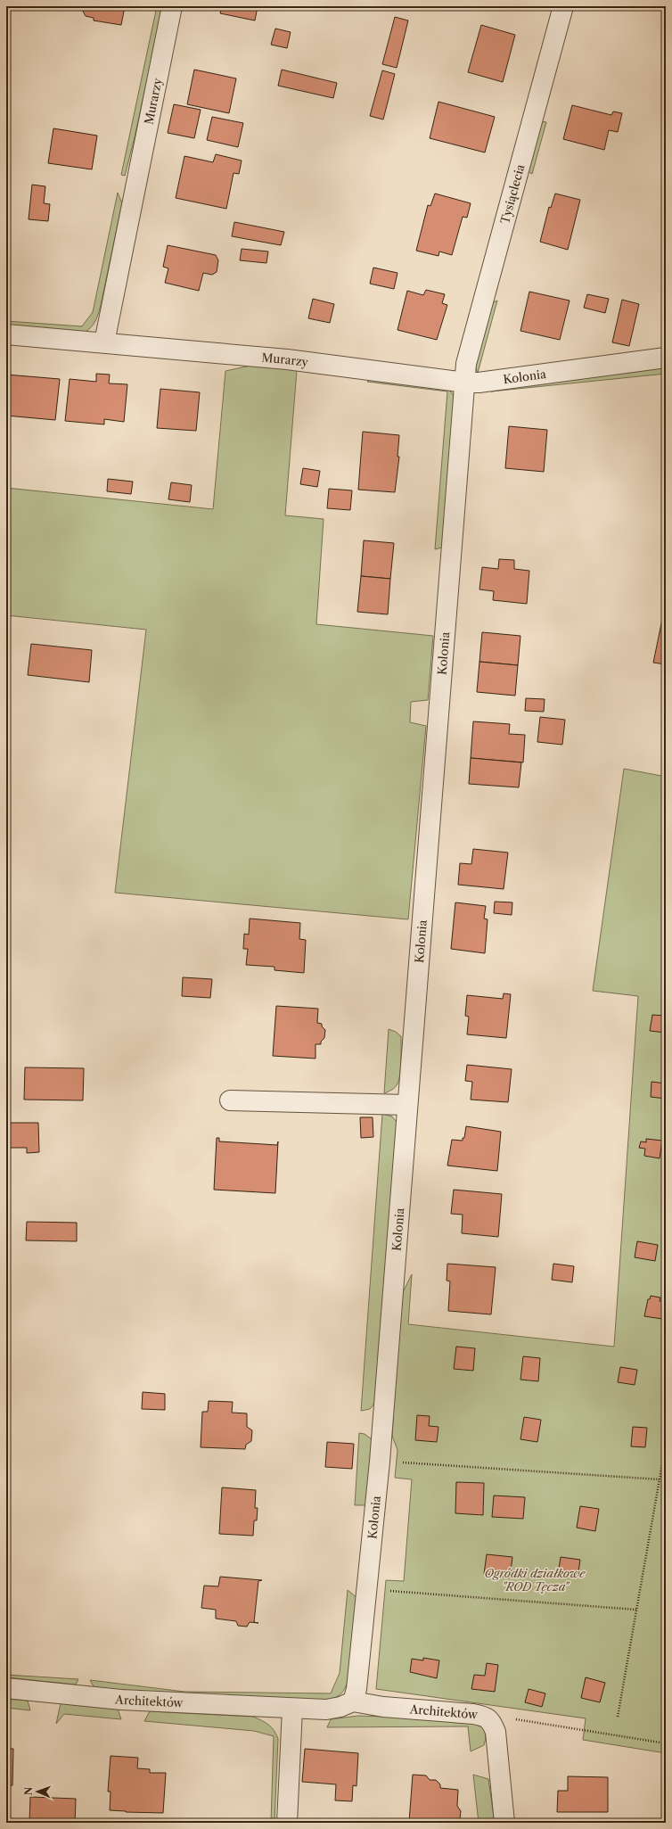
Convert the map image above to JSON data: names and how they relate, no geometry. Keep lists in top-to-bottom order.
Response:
{
  "streets": {
    "street": [
      "Murarzy",
      "Tysiąclecia",
      "Kolonia",
      "Architektów"
    ]
  },
  "crossings": [
    ["Murarzy", "Tysiąclecia"],
    ["Murarzy", "Kolonia"],
    ["Tysiąclecia", "Kolonia"],
    ["Kolonia", "Architektów"]
  ],
  "parks": ["Ogródki działkowe \"ROD Tęcza\""],
  "north": "left"
}
